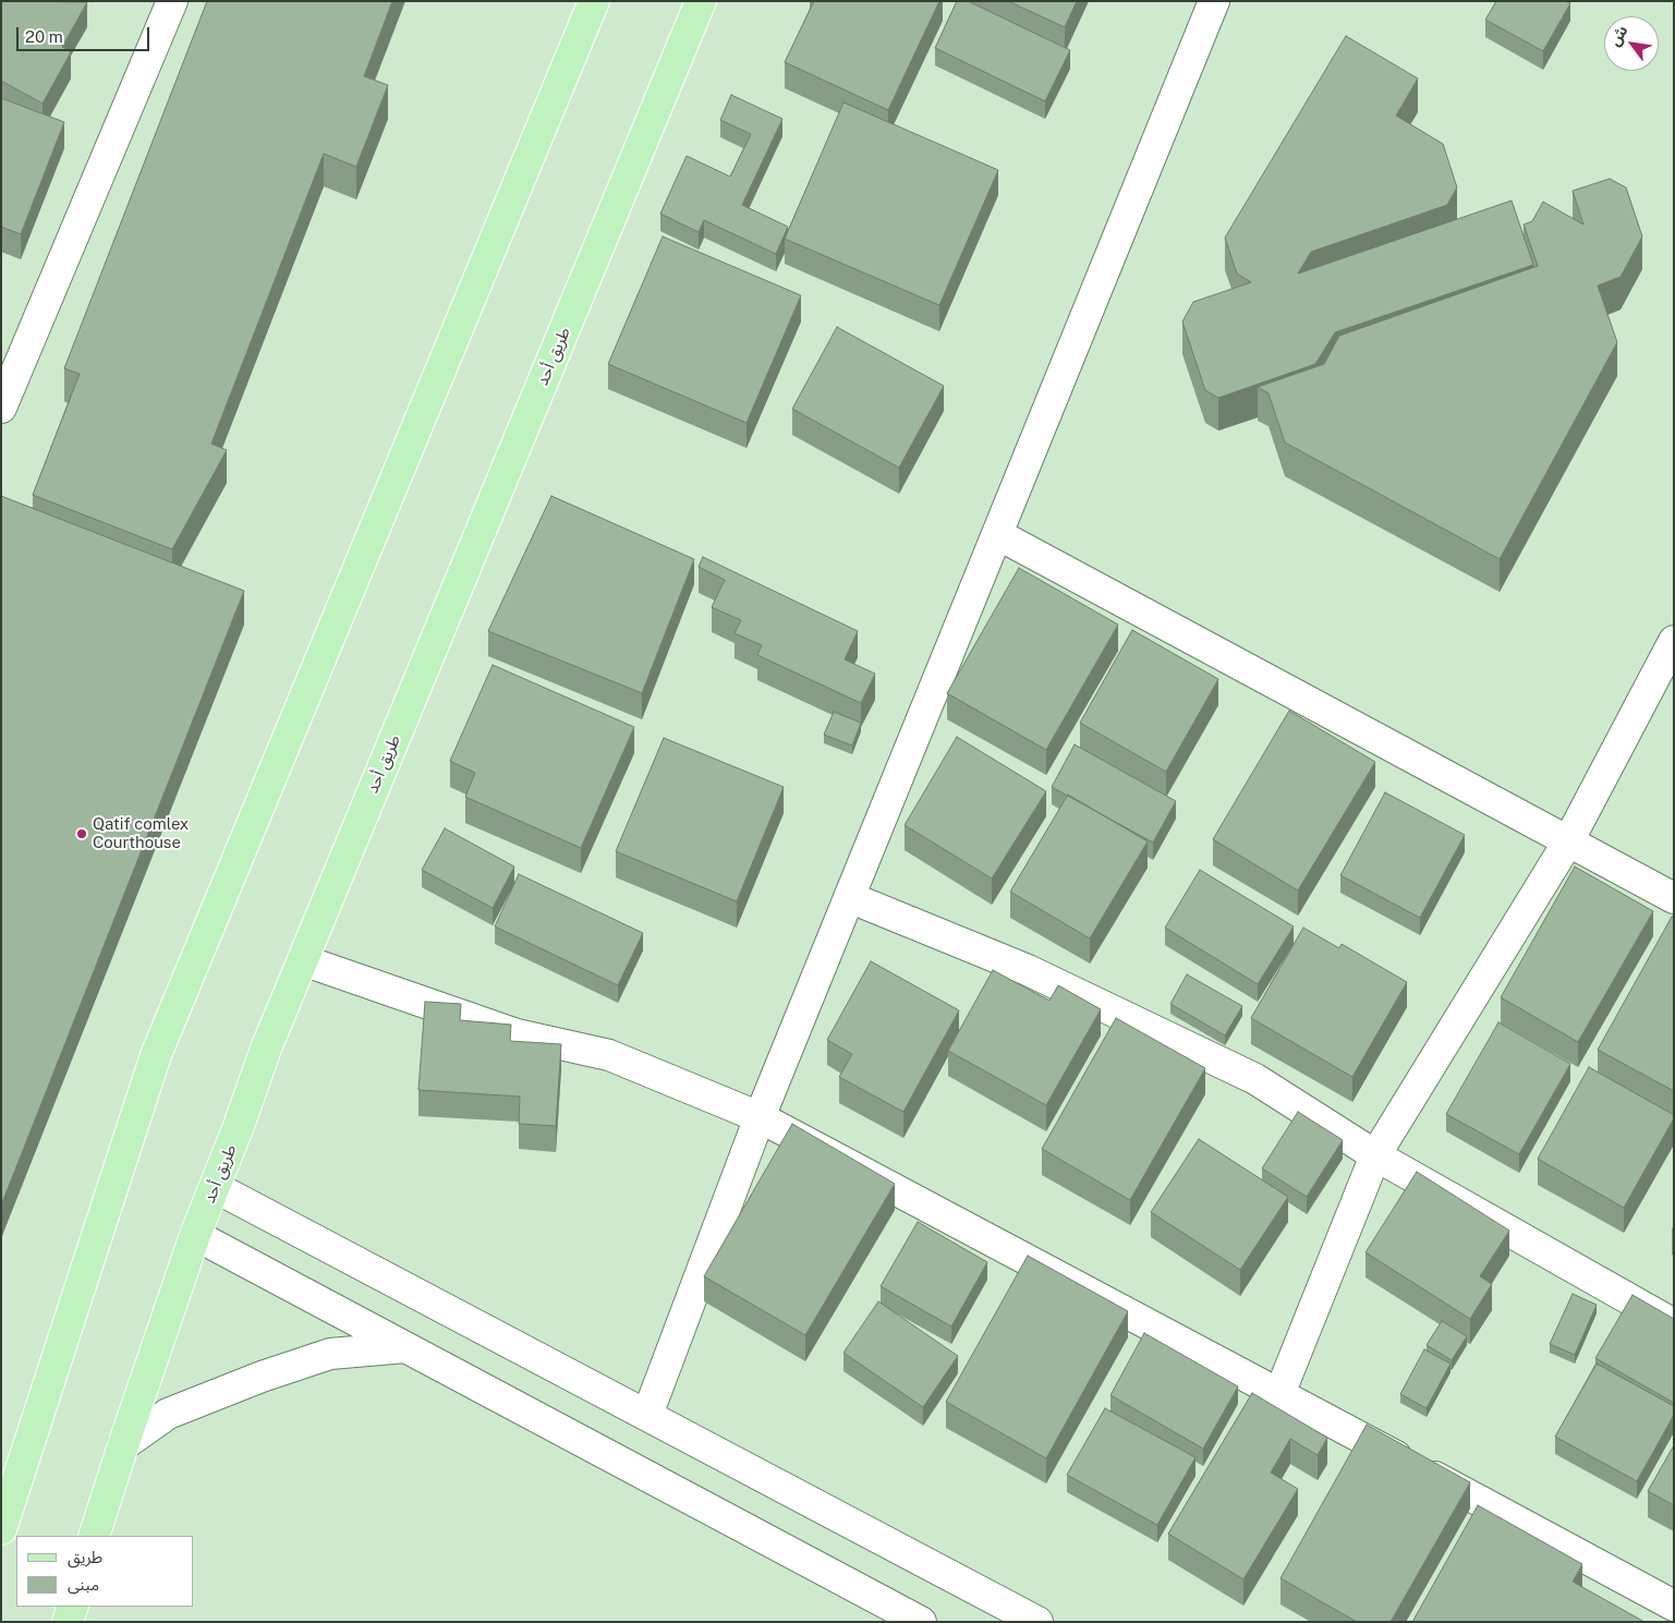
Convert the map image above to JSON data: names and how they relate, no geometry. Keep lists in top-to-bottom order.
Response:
{
  "streets": {
    "main road": ["طريق أحد"]
  },
  "places": ["Qatif comlex Courthouse"],
  "legend": ["طريق", "مبنى"],
  "scale_bar": "20 m",
  "north": "top left"
}
